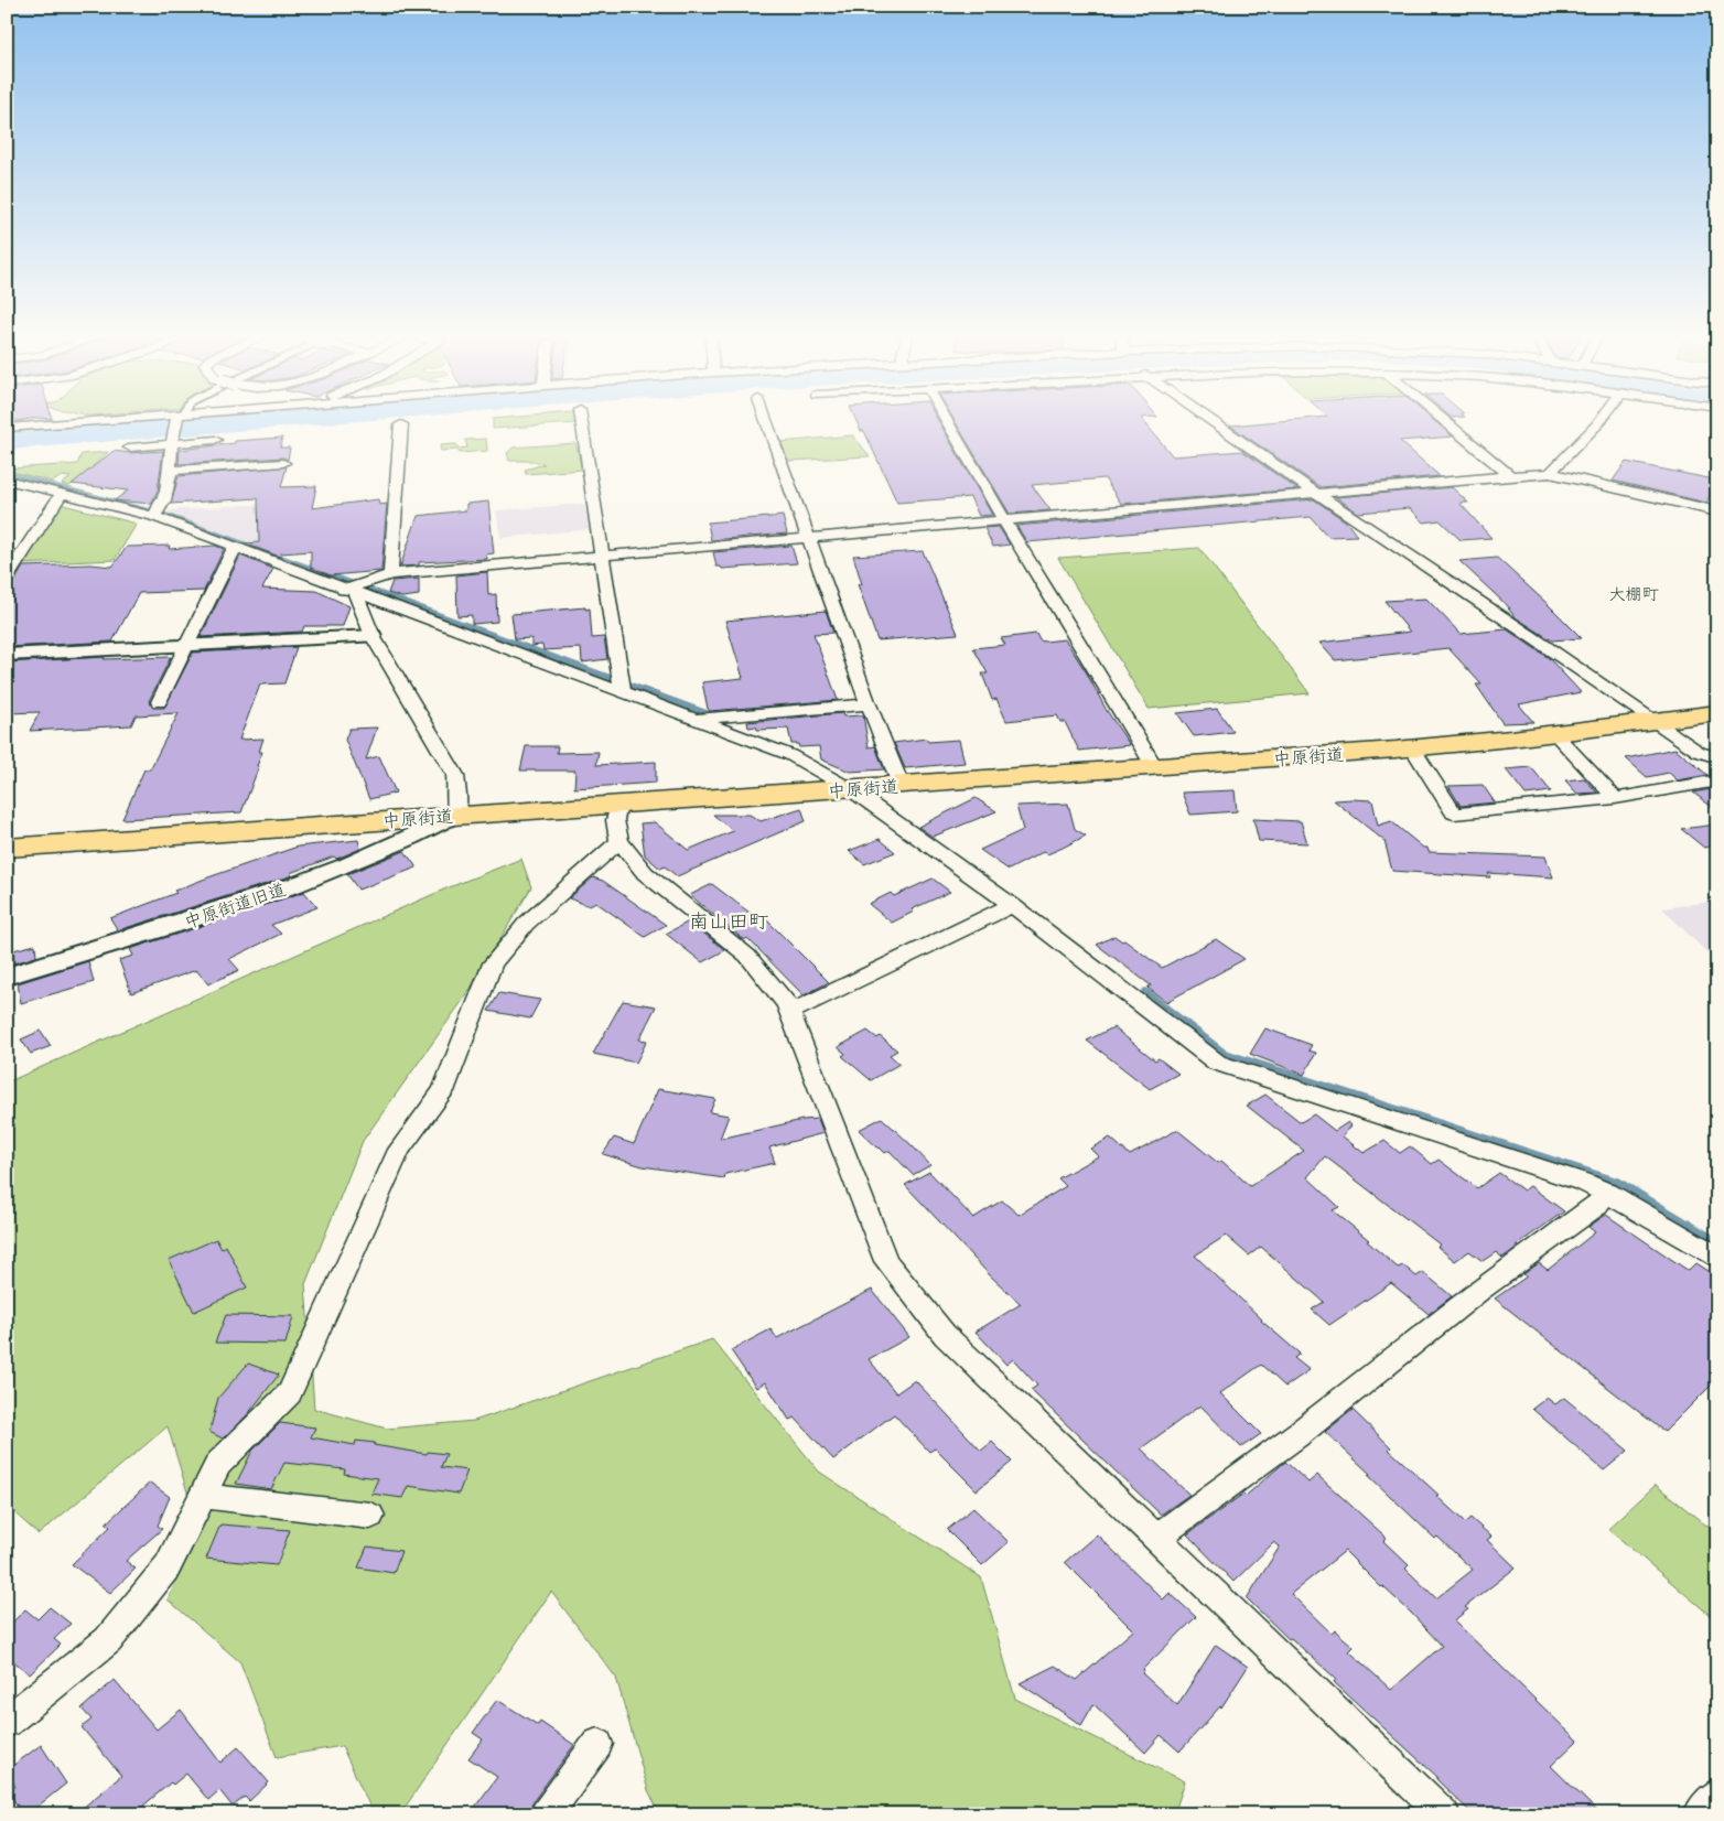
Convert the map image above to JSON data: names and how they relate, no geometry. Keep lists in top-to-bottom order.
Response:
{
  "streets": {
    "main road": ["中原街道"],
    "street": ["中原街道旧道"]
  },
  "crossings": [
    ["中原街道", "中原街道旧道"]
  ],
  "districts": ["大棚町", "南山田町"]
}
